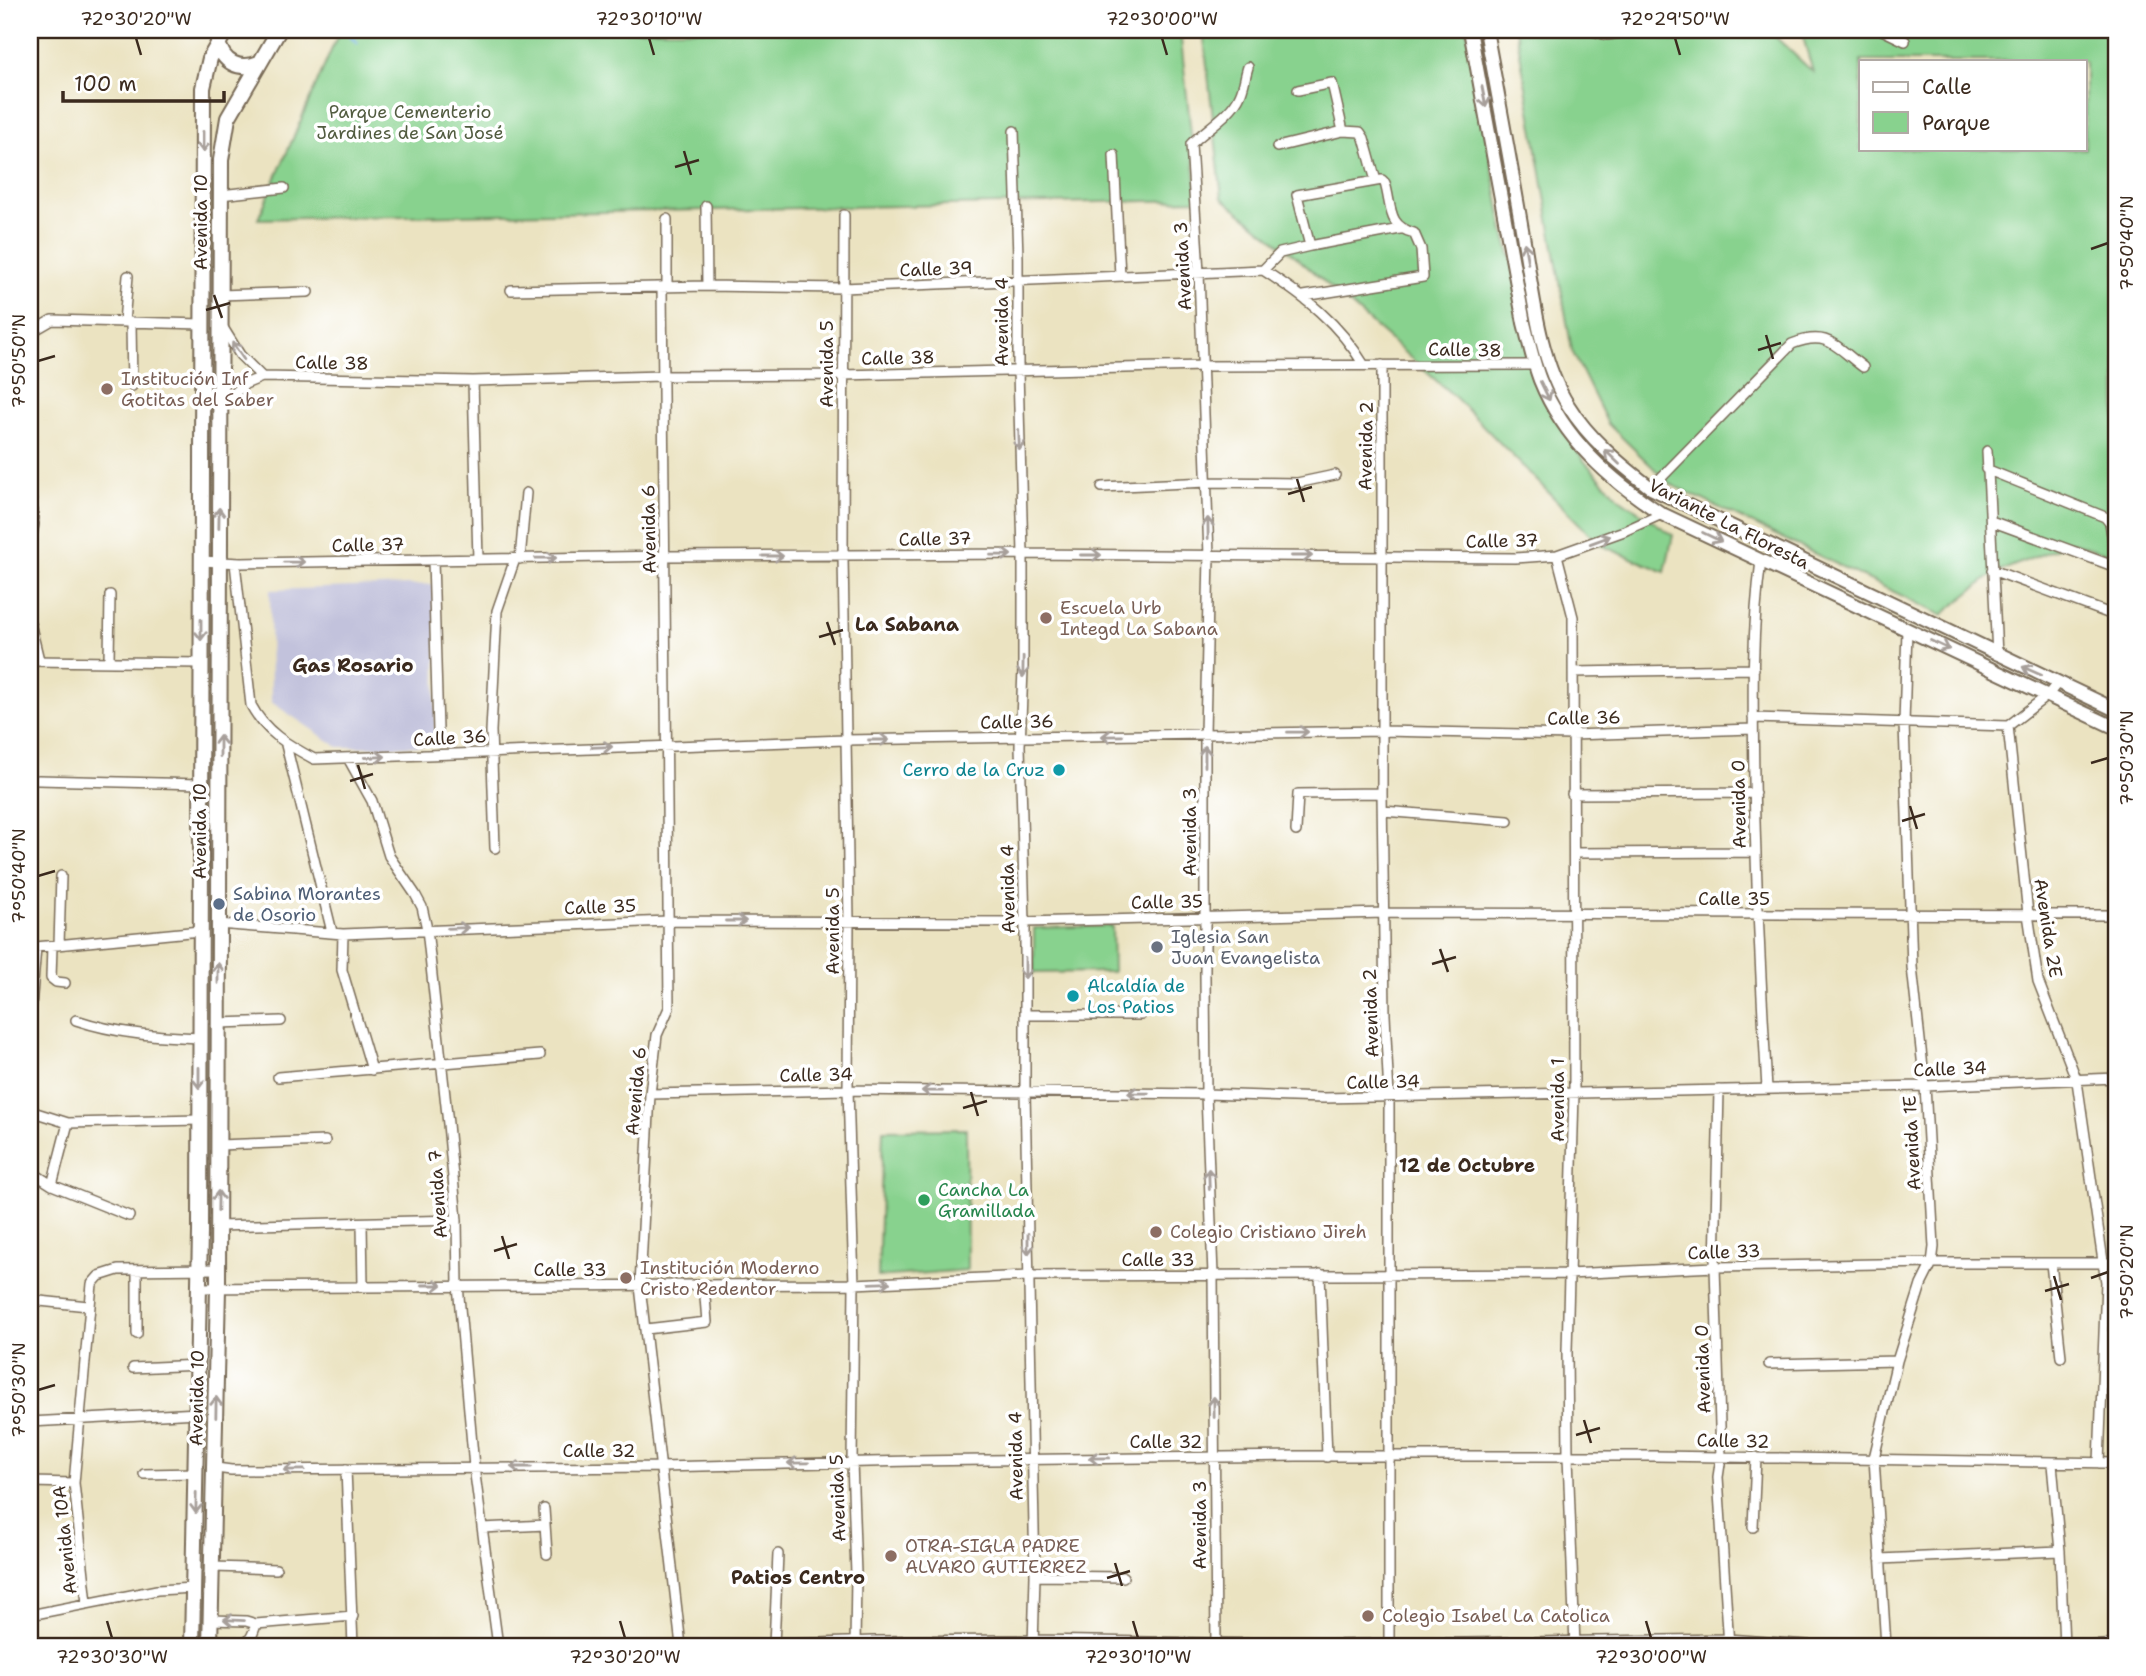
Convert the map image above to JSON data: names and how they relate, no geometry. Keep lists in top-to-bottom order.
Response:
{
  "streets": {
    "main road": ["Avenida 10", "Variante La Floresta"],
    "street": [
      "Avenida 3",
      "Calle 39",
      "Avenida 4",
      "Calle 38",
      "Avenida 5",
      "Avenida 2",
      "Avenida 6",
      "Calle 37",
      "Calle 36",
      "Avenida 0",
      "Calle 35",
      "Avenida 2E",
      "Calle 34",
      "Avenida 1",
      "Avenida 1E",
      "Avenida 7",
      "Calle 33",
      "Calle 32",
      "Avenida 10A"
    ]
  },
  "crossings": [
    ["Avenida 10", "Calle 37"],
    ["Avenida 10", "Calle 35"],
    ["Avenida 10", "Calle 33"],
    ["Avenida 10", "Calle 32"],
    ["Avenida 3", "Calle 39"],
    ["Avenida 3", "Calle 38"],
    ["Avenida 3", "Calle 37"],
    ["Avenida 3", "Calle 36"],
    ["Avenida 3", "Calle 35"],
    ["Avenida 3", "Calle 34"],
    ["Avenida 3", "Calle 33"],
    ["Avenida 3", "Calle 32"],
    ["Calle 39", "Avenida 4"],
    ["Calle 39", "Avenida 5"],
    ["Calle 39", "Avenida 6"],
    ["Avenida 4", "Calle 38"],
    ["Avenida 4", "Calle 37"],
    ["Avenida 4", "Calle 36"],
    ["Avenida 4", "Calle 35"],
    ["Avenida 4", "Calle 34"],
    ["Avenida 4", "Calle 33"],
    ["Avenida 4", "Calle 32"],
    ["Calle 38", "Avenida 5"],
    ["Calle 38", "Avenida 2"],
    ["Calle 38", "Variante La Floresta"],
    ["Calle 38", "Avenida 6"],
    ["Avenida 5", "Calle 37"],
    ["Avenida 5", "Calle 36"],
    ["Avenida 5", "Calle 35"],
    ["Avenida 5", "Calle 34"],
    ["Avenida 5", "Calle 33"],
    ["Avenida 5", "Calle 32"],
    ["Avenida 2", "Calle 37"],
    ["Avenida 2", "Calle 36"],
    ["Avenida 2", "Calle 35"],
    ["Avenida 2", "Calle 34"],
    ["Avenida 2", "Calle 33"],
    ["Avenida 2", "Calle 32"],
    ["Variante La Floresta", "Calle 37"],
    ["Variante La Floresta", "Avenida 0"],
    ["Variante La Floresta", "Avenida 1E"],
    ["Avenida 6", "Calle 37"],
    ["Avenida 6", "Calle 36"],
    ["Avenida 6", "Calle 35"],
    ["Avenida 6", "Calle 34"],
    ["Avenida 6", "Calle 33"],
    ["Avenida 6", "Calle 32"],
    ["Calle 37", "Calle 36"],
    ["Calle 37", "Avenida 1"],
    ["Calle 36", "Avenida 0"],
    ["Calle 36", "Avenida 2E"],
    ["Calle 36", "Avenida 1"],
    ["Calle 36", "Avenida 1E"],
    ["Calle 36", "Avenida 7"],
    ["Avenida 0", "Calle 35"],
    ["Avenida 0", "Calle 34"],
    ["Avenida 0", "Calle 33"],
    ["Avenida 0", "Calle 32"],
    ["Calle 35", "Avenida 2E"],
    ["Calle 35", "Avenida 1"],
    ["Calle 35", "Avenida 1E"],
    ["Calle 35", "Avenida 7"],
    ["Avenida 2E", "Calle 34"],
    ["Avenida 2E", "Calle 33"],
    ["Avenida 2E", "Calle 32"],
    ["Calle 34", "Avenida 1"],
    ["Calle 34", "Avenida 1E"],
    ["Avenida 1", "Calle 33"],
    ["Avenida 1", "Calle 32"],
    ["Avenida 1E", "Calle 33"],
    ["Avenida 1E", "Calle 32"],
    ["Avenida 7", "Calle 33"],
    ["Avenida 7", "Calle 32"]
  ],
  "one_way": [
    "Avenida 3",
    "Avenida 4",
    "Calle 37",
    "Calle 32"
  ],
  "districts": [
    "La Sabana",
    "Gas Rosario",
    "12 de Octubre",
    "Patios Centro"
  ],
  "parks": ["Parque Cementerio Jardines de San José"],
  "places": [
    "Institución Inf Gotitas del Saber",
    "Escuela Urb Integd La Sabana",
    "Cerro de la Cruz",
    "Sabina Morantes de Osorio",
    "Iglesia San Juan Evangelista",
    "Alcaldía de Los Patios",
    "Cancha La Gramillada",
    "Colegio Cristiano Jireh",
    "Institución Moderno Cristo Redentor",
    "OTRA-SIGLA PADRE ALVARO GUTIERREZ",
    "Colegio Isabel La Catolica"
  ],
  "legend": ["Calle", "Parque"],
  "scale_bar": "100 m",
  "coordinates": [
    "72°30'20\"W",
    "72°30'10\"W",
    "72°30'00\"W",
    "72°29'50\"W",
    "7°50'40\"N",
    "7°50'50\"N",
    "7°50'30\"N",
    "7°50'20\"N",
    "72°30'30\"W"
  ]
}
